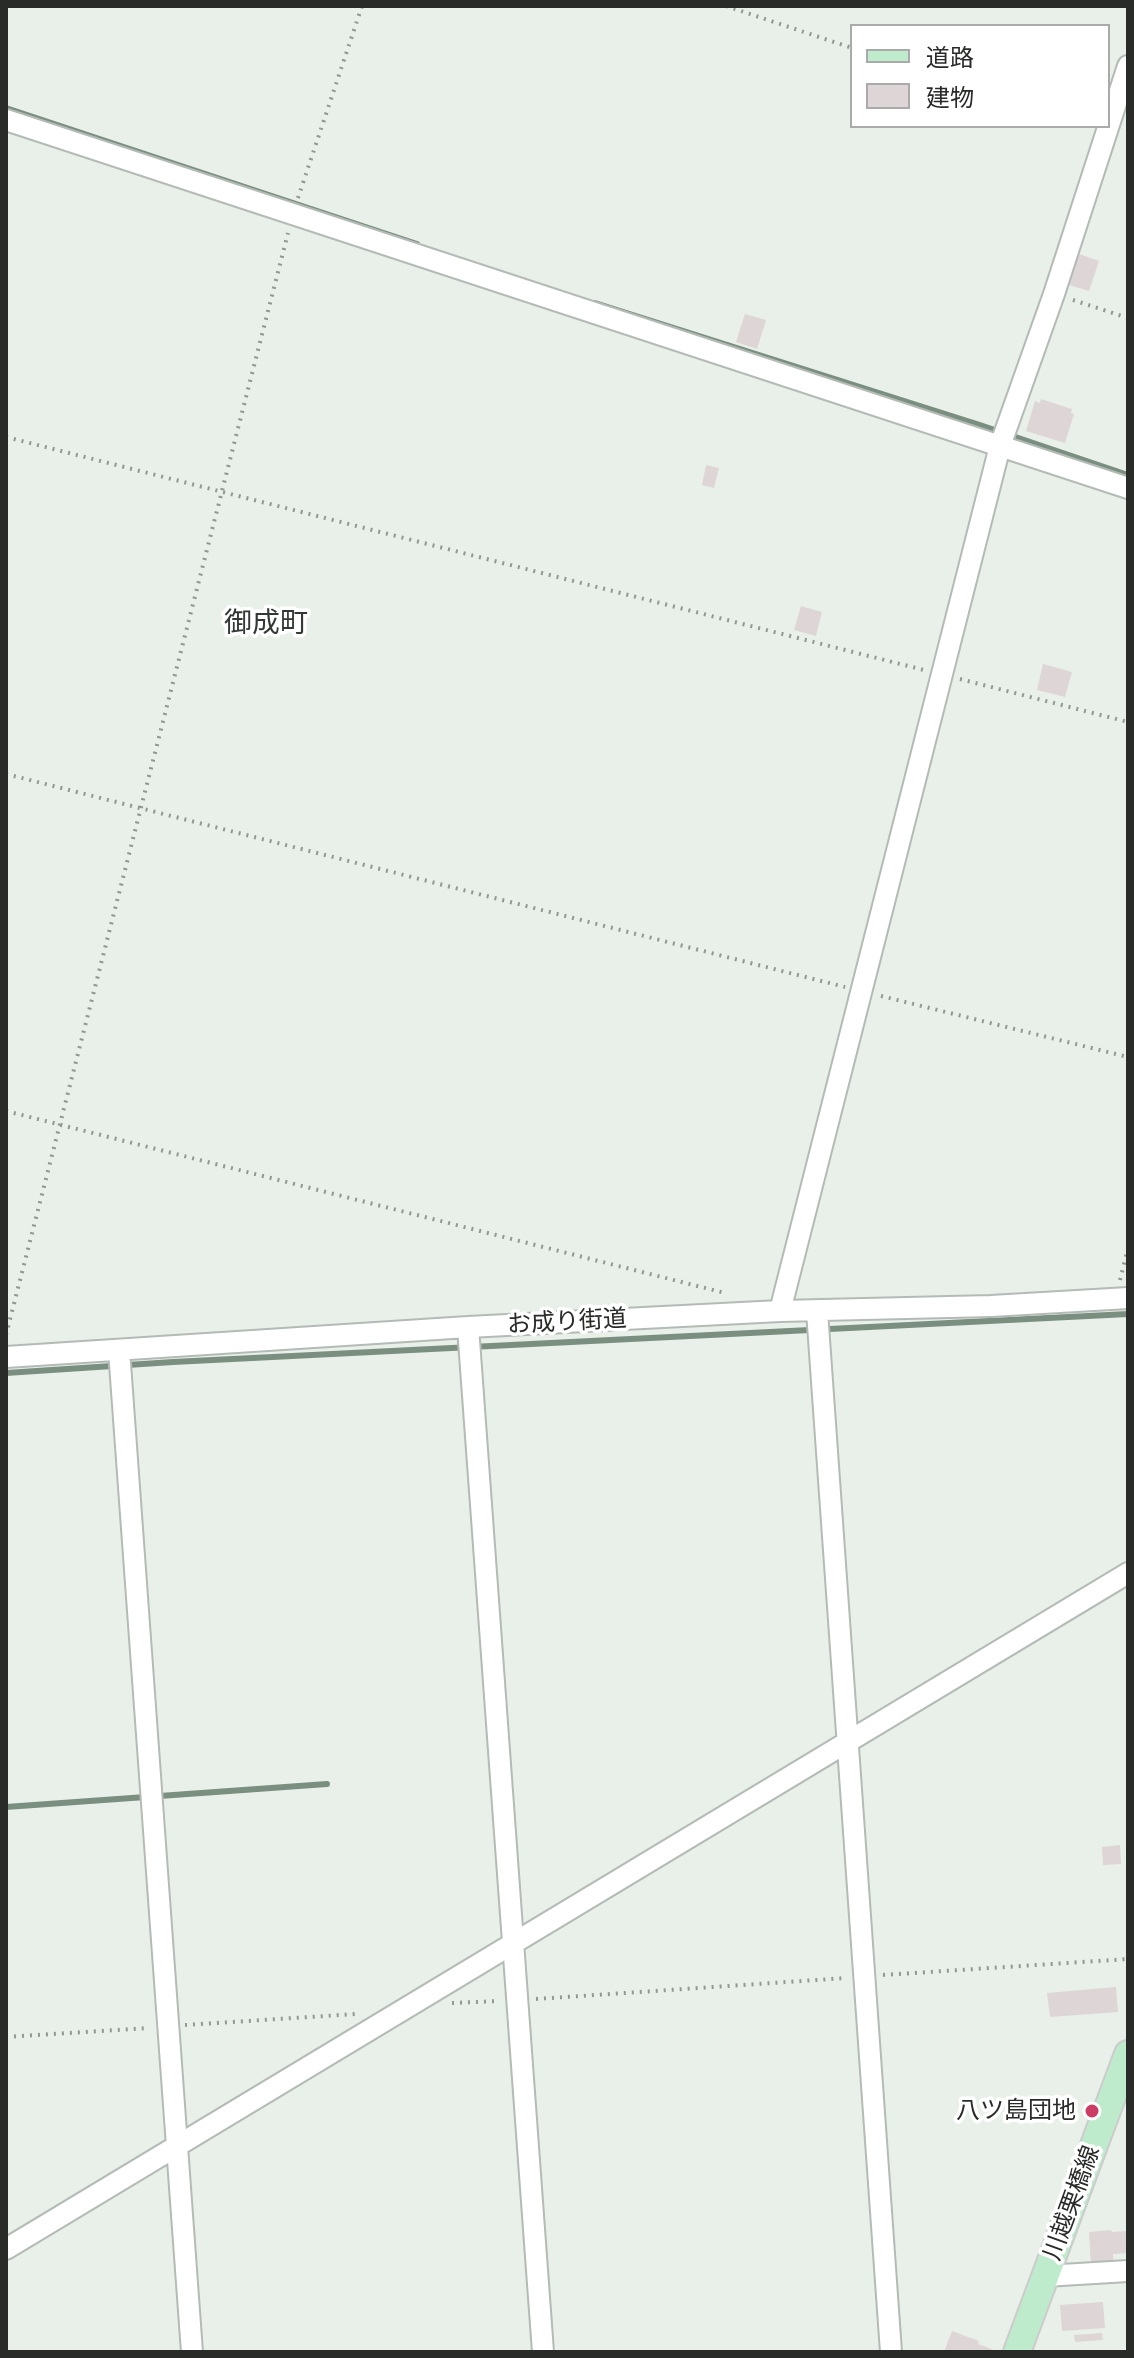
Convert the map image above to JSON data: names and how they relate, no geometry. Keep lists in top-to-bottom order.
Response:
{
  "streets": {
    "main road": ["川越栗橋線"],
    "street": ["お成り街道"]
  },
  "districts": ["御成町"],
  "places": ["八ツ島団地"],
  "legend": ["道路", "建物"]
}
